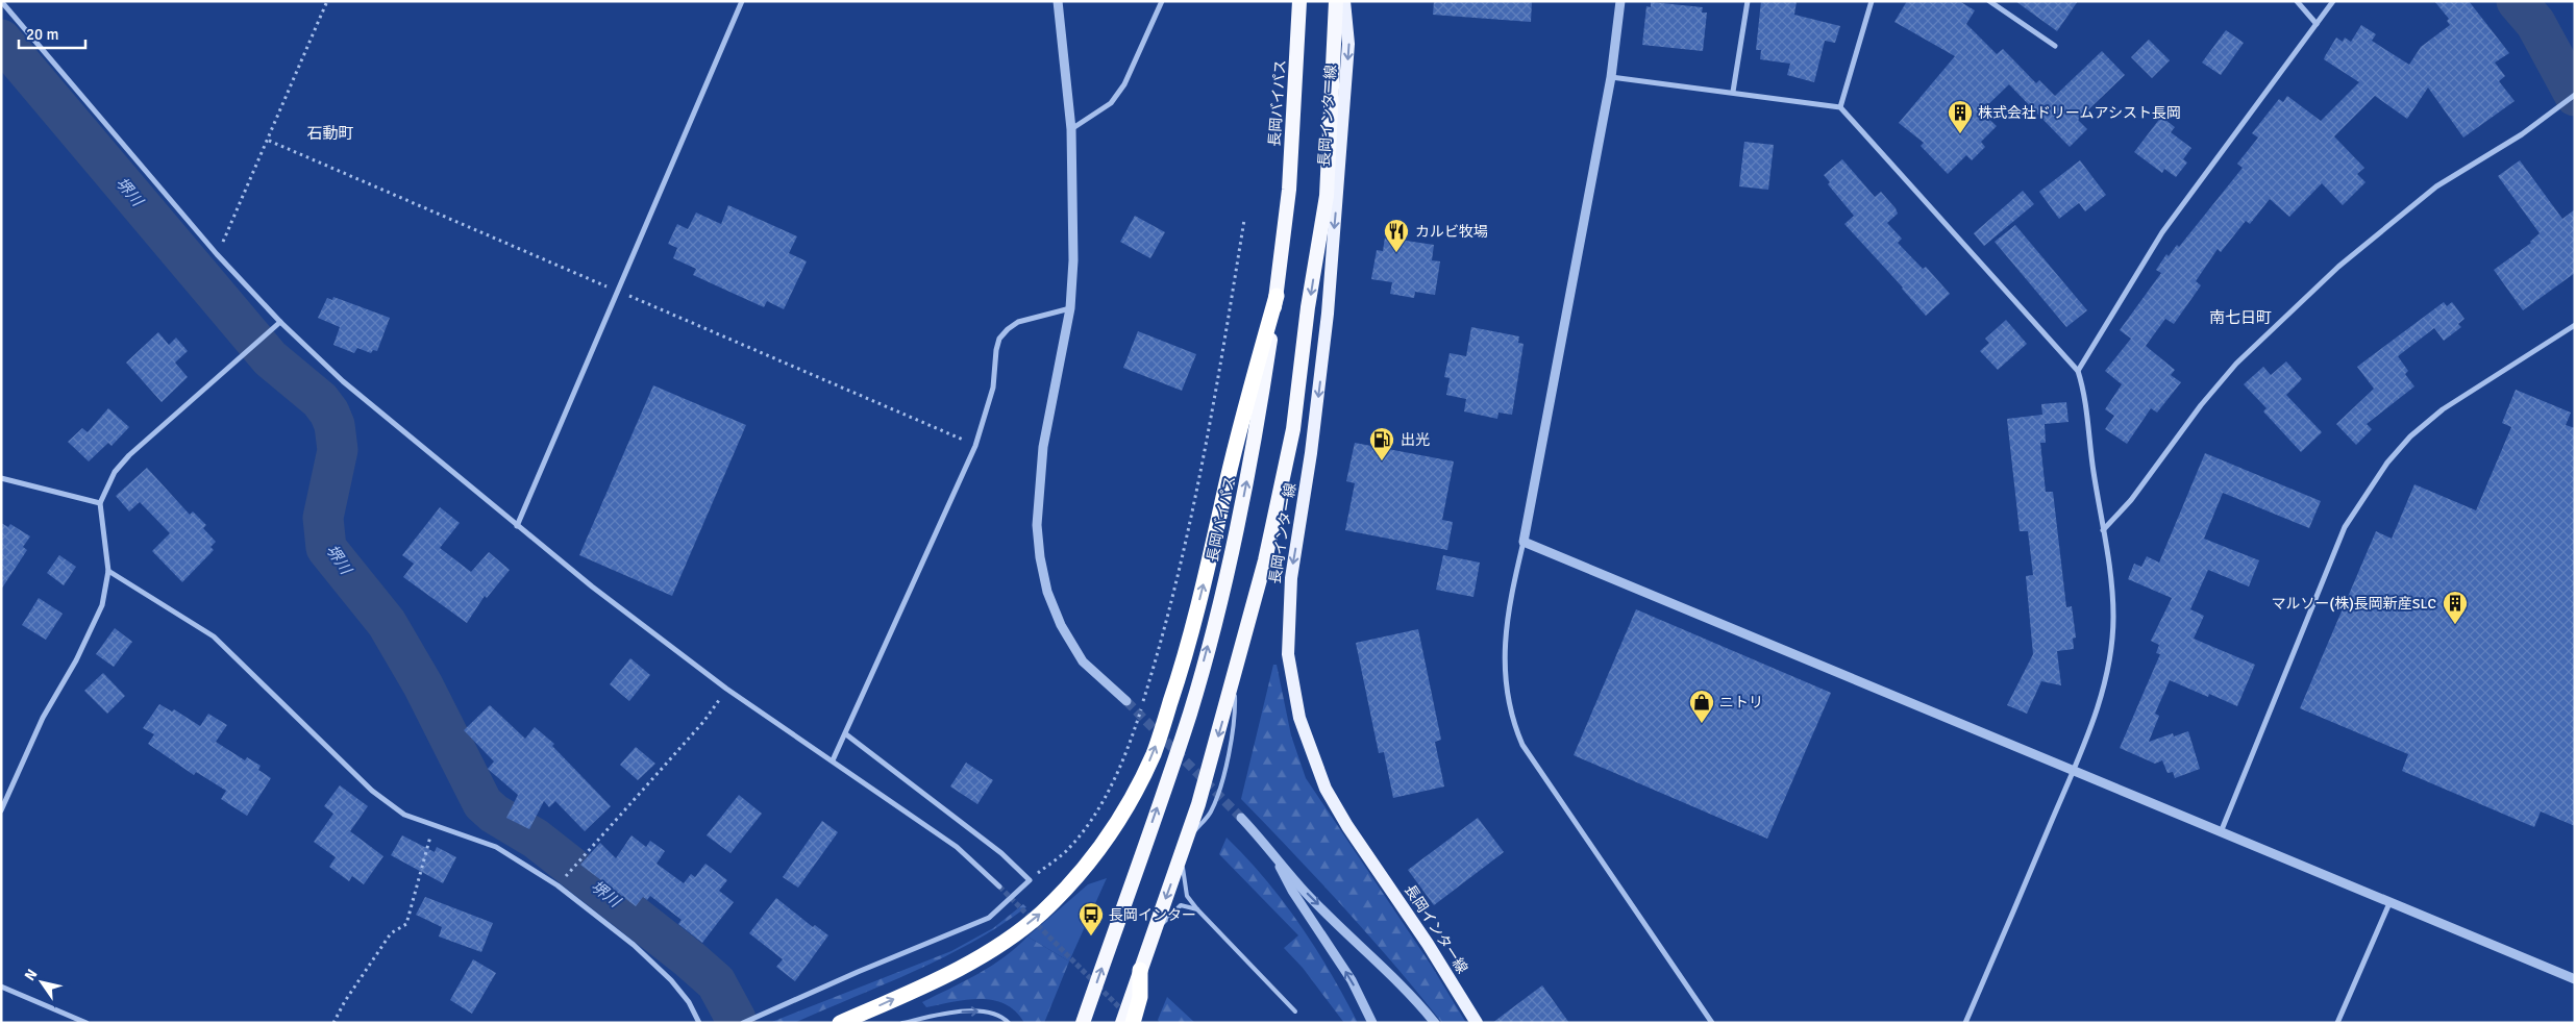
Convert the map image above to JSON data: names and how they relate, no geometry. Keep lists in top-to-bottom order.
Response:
{
  "streets": {
    "highway": ["長岡バイパス"],
    "main road": ["長岡インター線"]
  },
  "one_way": ["長岡インター線"],
  "districts": ["石動町", "南七日町"],
  "water": ["堺川"],
  "places": {
    "building": ["株式会社ドリームアシスト長岡", "マルソー(株)長岡新産SLC"],
    "restaurant": ["カルビ牧場"],
    "fuel station": ["出光"],
    "shop": ["ニトリ"],
    "bus stop": ["長岡インター"]
  },
  "scale_bar": "20 m",
  "north": "top left"
}
